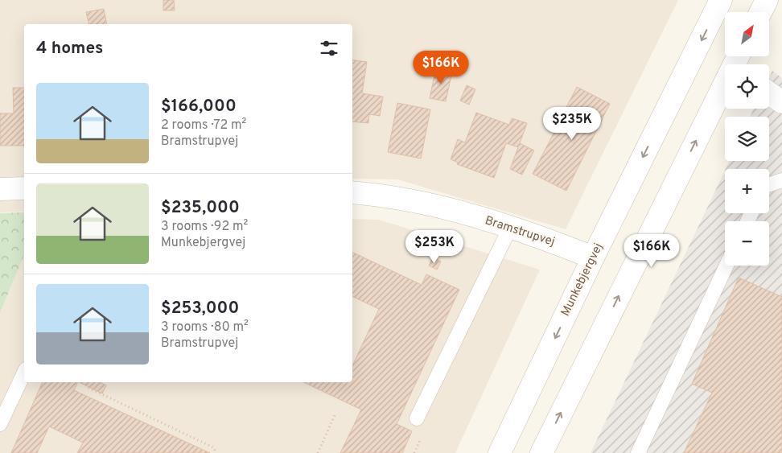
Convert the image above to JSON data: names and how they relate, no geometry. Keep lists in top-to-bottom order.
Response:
{
  "streets": {
    "street": ["Bramstrupvej", "Munkebjergvej"]
  },
  "crossings": [
    ["Bramstrupvej", "Munkebjergvej"]
  ],
  "north": "top right",
  "page": {
    "map_buttons": ["+", "−"],
    "heading": "4 homes",
    "price": [
      "$166K",
      "$235K",
      "$253K",
      "$166K"
    ],
    "list": [
      {
        "name": "$166,000",
        "note": "2 rooms · 72 m² · Bramstrupvej"
      },
      {
        "name": "$235,000",
        "note": "3 rooms · 92 m² · Munkebjergvej"
      },
      {
        "name": "$253,000",
        "note": "3 rooms · 80 m² · Bramstrupvej"
      }
    ]
  }
}
